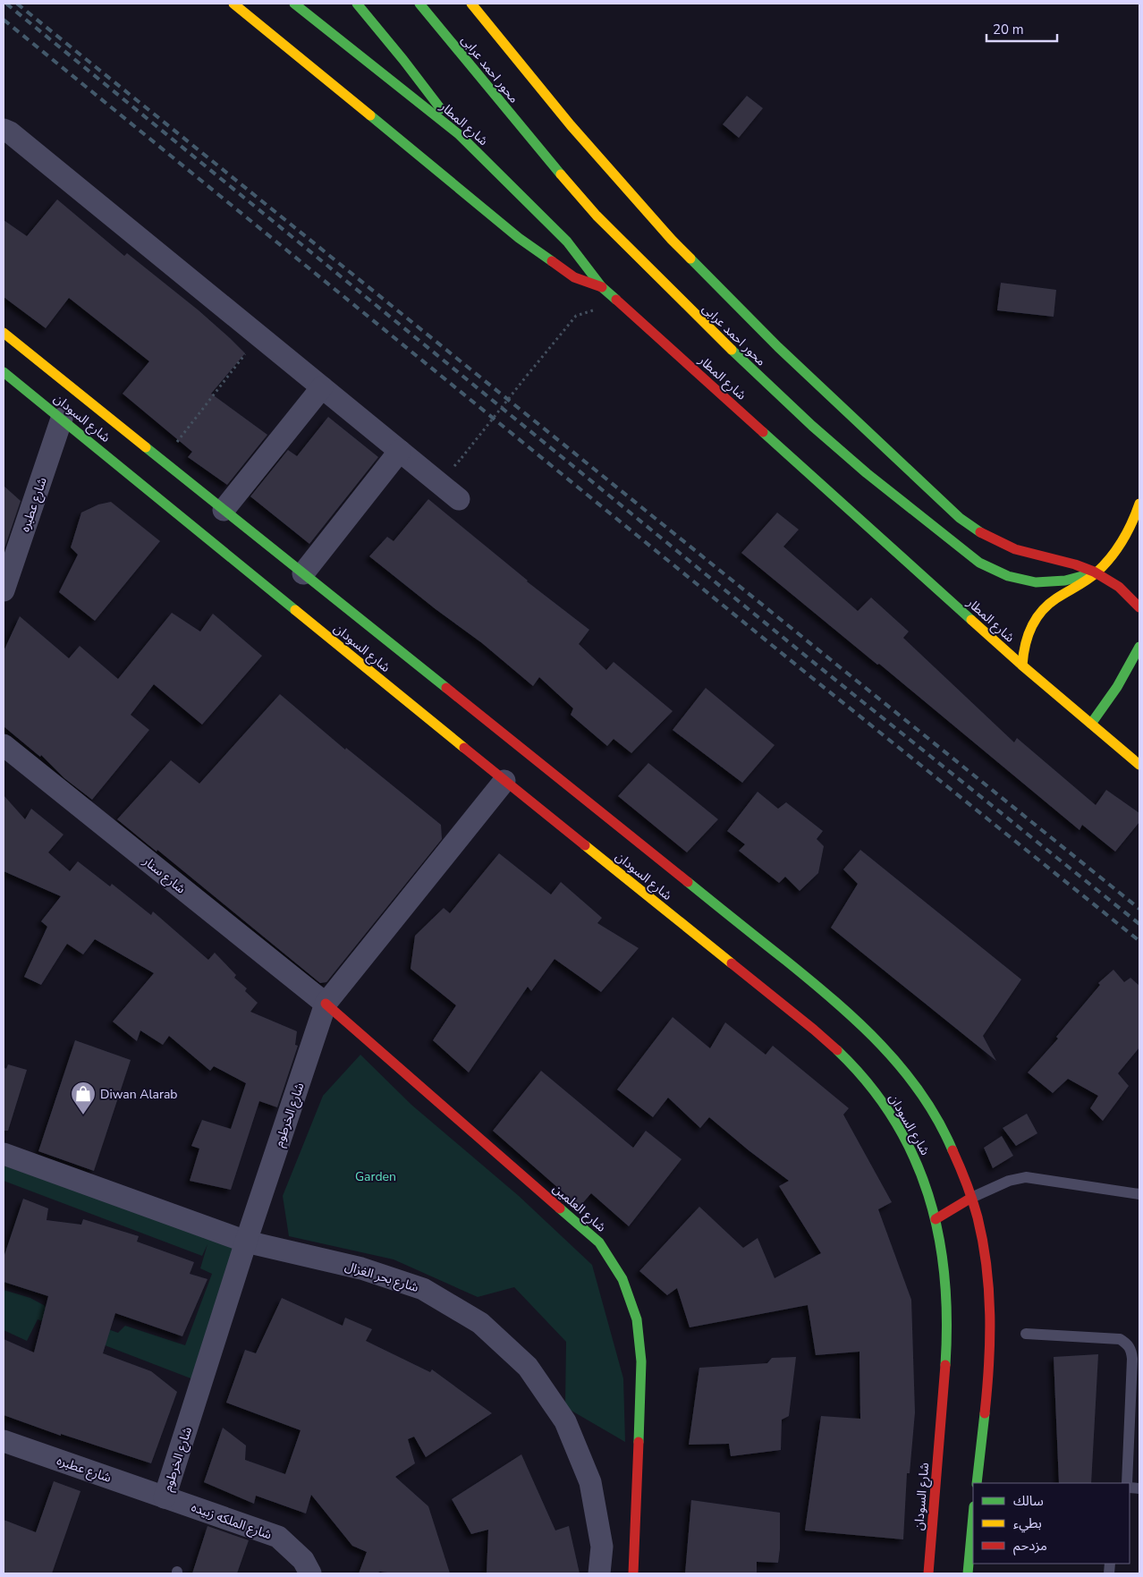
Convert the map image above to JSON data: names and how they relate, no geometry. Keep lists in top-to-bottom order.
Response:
{
  "streets": {
    "main road": [
      "محور احمد عرابى",
      "شارع المطار",
      "شارع السودان",
      "شارع العلمين"
    ],
    "street": [
      "شارع عطبره",
      "شارع سنار",
      "شارع الخرطوم",
      "شارع بحر الغزال",
      "شارع الملكه زبيده"
    ]
  },
  "crossings": [
    ["شارع السودان", "شارع عطبره"],
    ["شارع السودان", "شارع الخرطوم"],
    ["شارع عطبره", "شارع الخرطوم"],
    ["شارع عطبره", "شارع الملكه زبيده"],
    ["شارع سنار", "شارع الخرطوم"],
    ["شارع سنار", "شارع العلمين"],
    ["شارع الخرطوم", "شارع العلمين"],
    ["شارع الخرطوم", "شارع بحر الغزال"],
    ["شارع الخرطوم", "شارع الملكه زبيده"]
  ],
  "parks": ["Garden"],
  "places": {
    "shop": ["Diwan Alarab"]
  },
  "legend": ["سالك", "بطيء", "مزدحم"],
  "scale_bar": "20 m"
}
